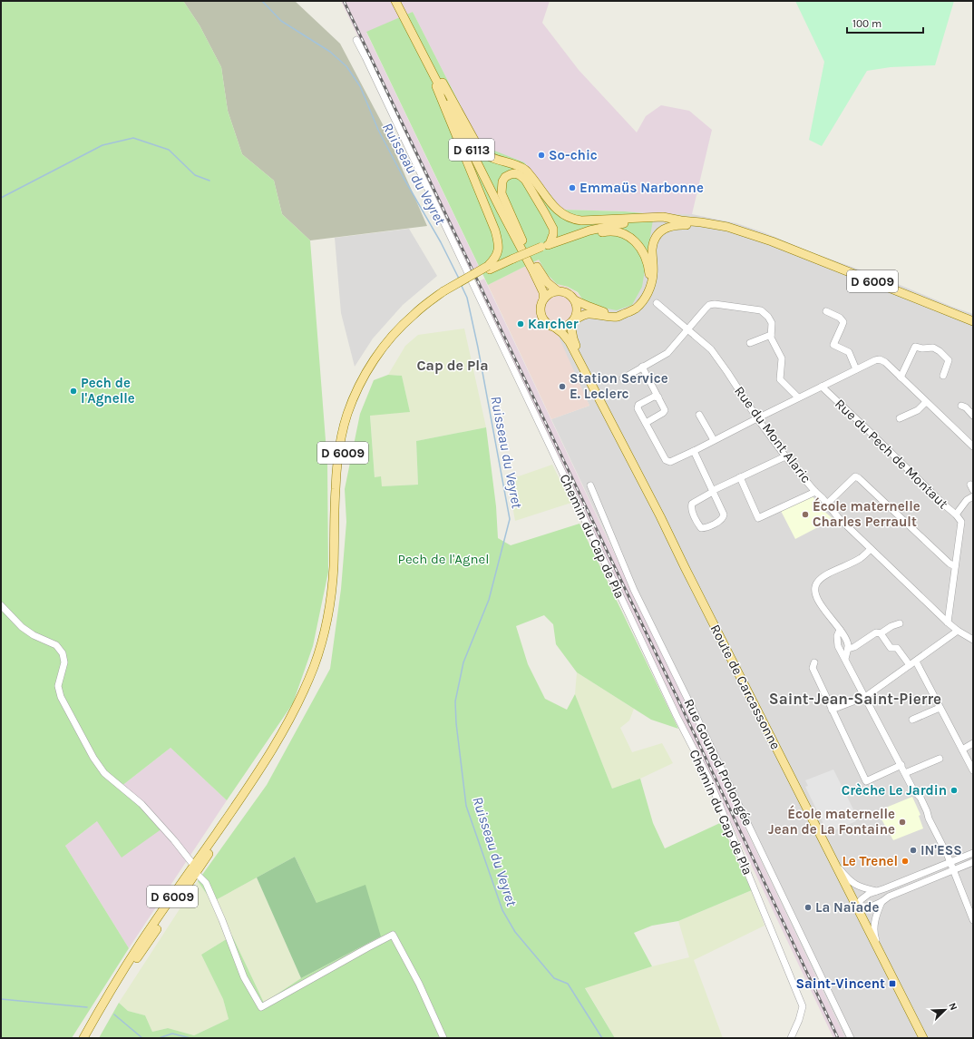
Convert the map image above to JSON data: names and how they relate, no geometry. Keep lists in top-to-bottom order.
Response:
{
  "streets": {
    "main road": ["D 6113", "D 6009", "Route de Carcassonne"],
    "street": [
      "Rue du Mont Alaric",
      "Rue du Pech de Montaut",
      "Chemin du Cap de Pla",
      "Rue Gounod Prolongée"
    ]
  },
  "crossings": [
    ["D 6113", "Route de Carcassonne"]
  ],
  "districts": ["Cap de Pla", "Saint-Jean-Saint-Pierre"],
  "water": ["Ruisseau du Veyret"],
  "parks": ["Pech de l'Agnel"],
  "places": {
    "other": [
      "So-chic",
      "Emmaüs Narbonne",
      "Karcher",
      "Station Service E. Leclerc",
      "Pech de l'Agnelle",
      "École maternelle Charles Perrault",
      "Crèche Le Jardin",
      "École maternelle Jean de La Fontaine",
      "IN'ESS",
      "Le Trenel",
      "La Naïade"
    ],
    "transit": ["Saint-Vincent"]
  },
  "scale_bar": "100 m",
  "north": "top right"
}
